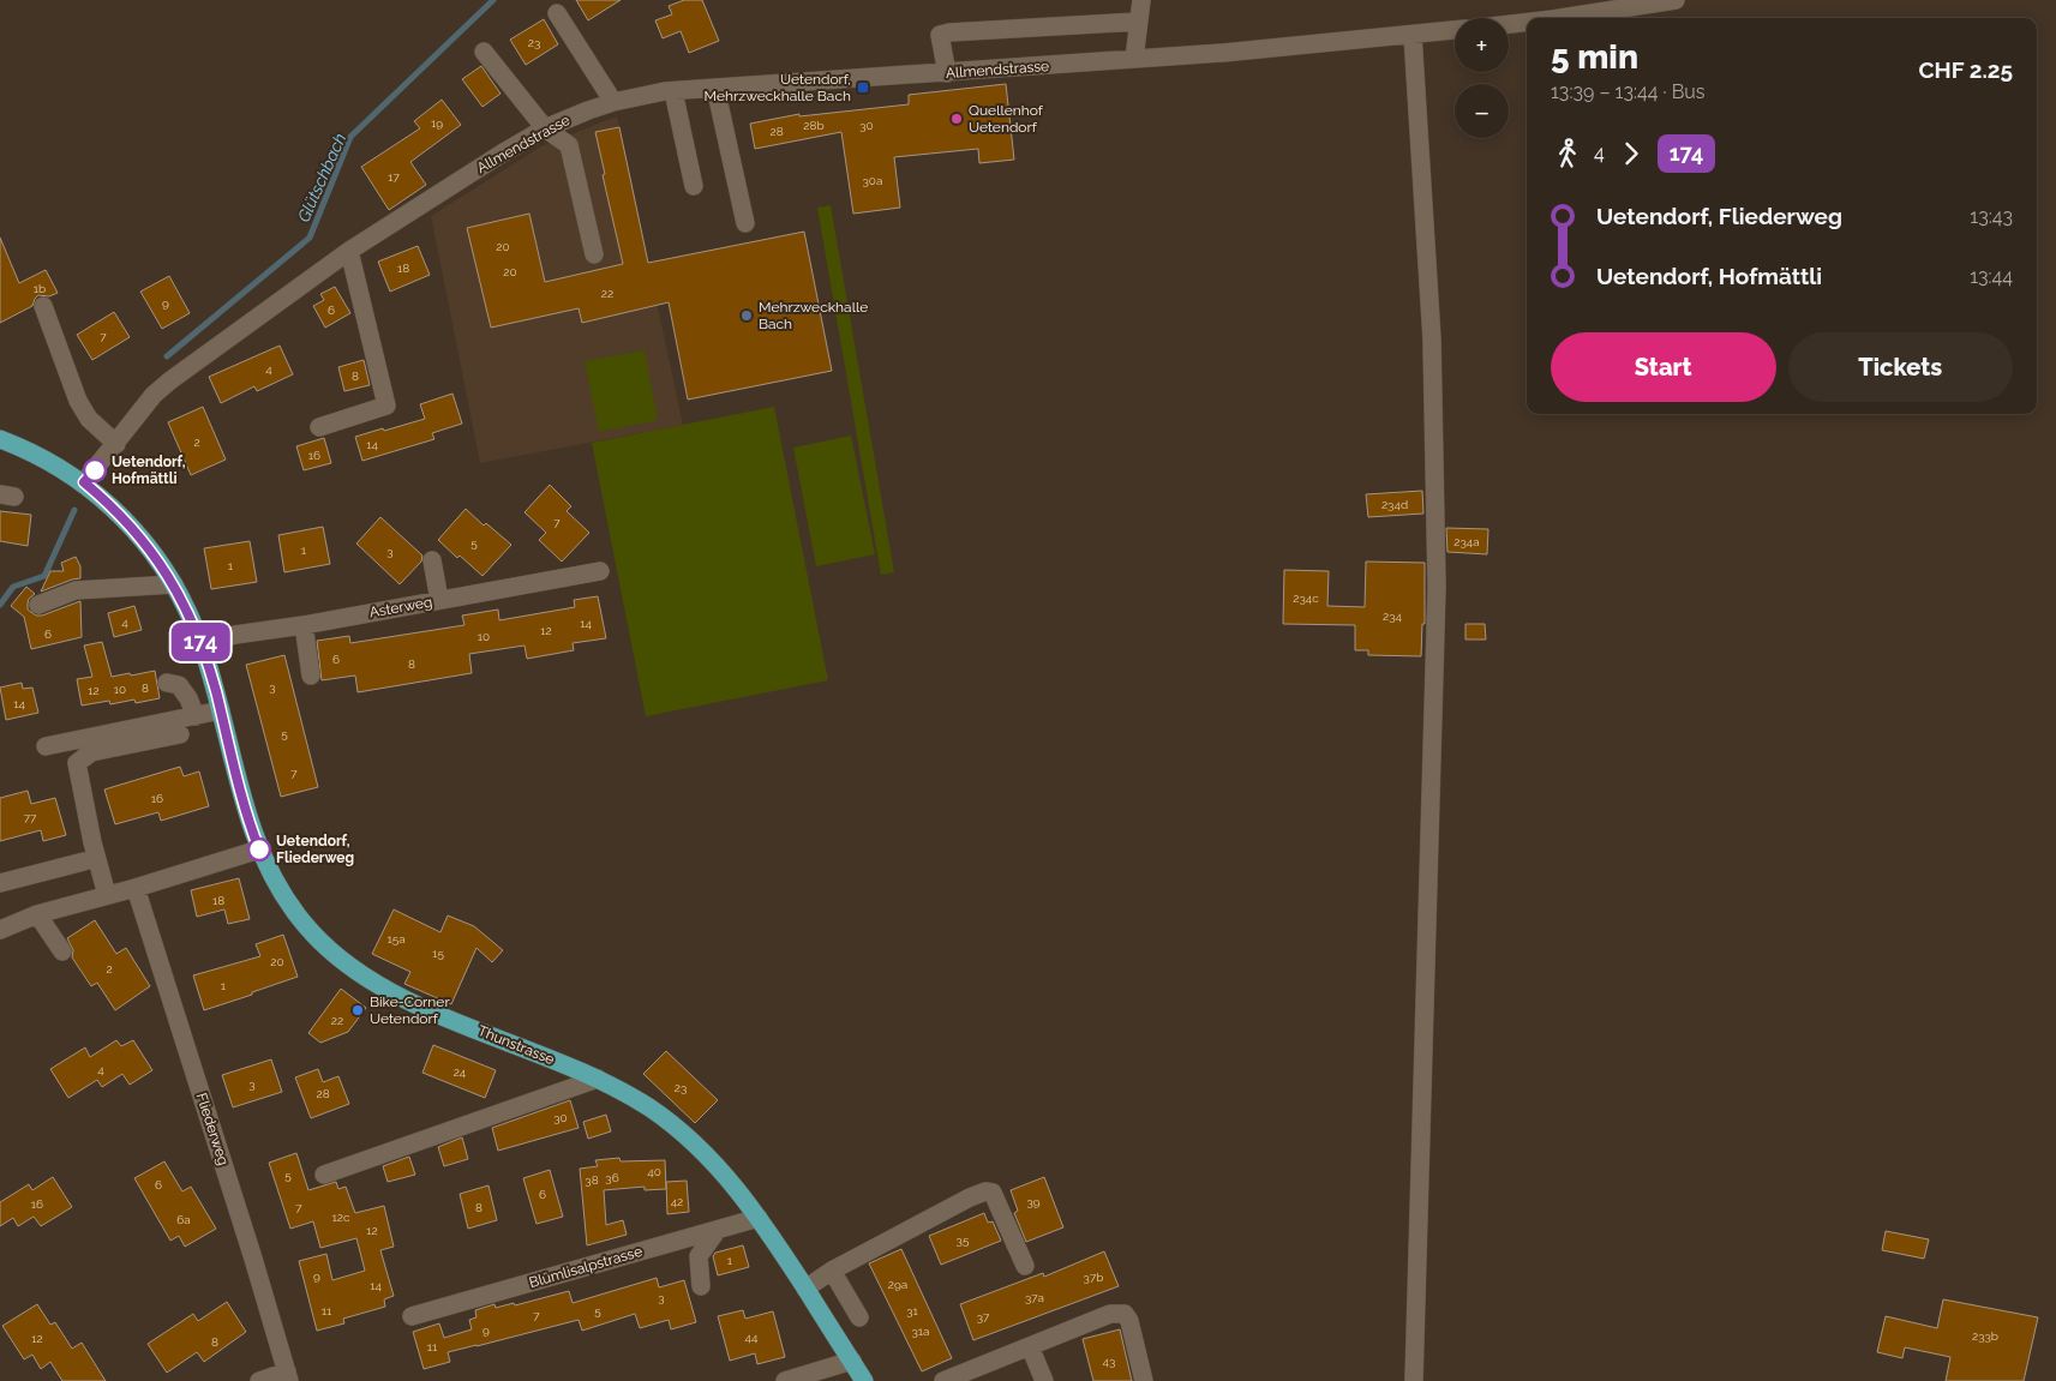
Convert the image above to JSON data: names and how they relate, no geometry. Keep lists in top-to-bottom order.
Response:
{
  "streets": {
    "main road": ["Thunstrasse"],
    "street": [
      "Allmendstrasse",
      "Asterweg",
      "Fliederweg",
      "Blümlisalpstrasse"
    ]
  },
  "crossings": [
    ["Allmendstrasse", "Thunstrasse"],
    ["Asterweg", "Thunstrasse"],
    ["Thunstrasse", "Blümlisalpstrasse"]
  ],
  "water": ["Glütschbach"],
  "places": {
    "transit": ["Uetendorf, Mehrzweckhalle Bach"],
    "other": [
      "Quellenhof Uetendorf",
      "Mehrzweckhalle Bach",
      "Uetendorf, Hofmättli",
      "Uetendorf, Fliederweg",
      "Bike-Corner Uetendorf"
    ]
  },
  "lines": ["bus line 174"],
  "house_numbers": [
    "23",
    "19",
    "28b",
    "30",
    "28",
    "17",
    "30a",
    "20",
    "18",
    "20",
    "1b",
    "22",
    "9",
    "6",
    "7",
    "4",
    "8",
    "2",
    "14",
    "16",
    "234d",
    "7",
    "234a",
    "5",
    "1",
    "3",
    "1",
    "234c",
    "234",
    "4",
    "14",
    "12",
    "6",
    "10",
    "6",
    "8",
    "3",
    "8",
    "10",
    "12",
    "14",
    "5",
    "7",
    "16",
    "77",
    "18",
    "15a",
    "15",
    "20",
    "2",
    "1",
    "22",
    "4",
    "24",
    "3",
    "23",
    "28",
    "30",
    "40",
    "5",
    "36",
    "38",
    "6",
    "6",
    "42",
    "39",
    "16",
    "7",
    "8",
    "12c",
    "6a",
    "12",
    "35",
    "1",
    "9",
    "37b",
    "29a",
    "14",
    "3",
    "37a",
    "11",
    "5",
    "31",
    "7",
    "37",
    "9",
    "31a",
    "233b",
    "44",
    "12",
    "8",
    "11",
    "43"
  ],
  "page": {
    "on_map": "174",
    "map_buttons": ["+", "−"],
    "heading": ["5 min", "13:39 – 13:44 · Bus", "CHF 2.25"],
    "legs": ["4", "174"],
    "list": [
      {
        "name": "Uetendorf, Fliederweg",
        "value": "13:43"
      },
      {
        "name": "Uetendorf, Hofmättli",
        "value": "13:44"
      }
    ],
    "buttons": ["Start", "Tickets"]
  }
}
